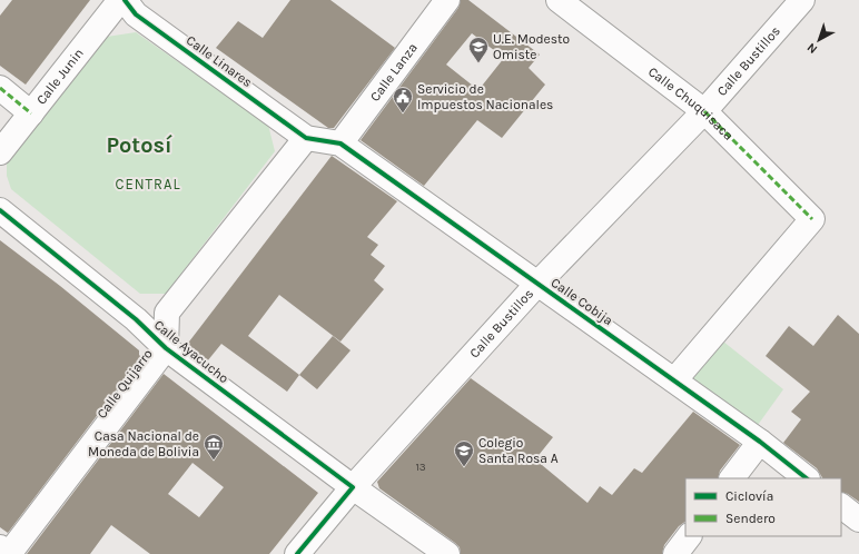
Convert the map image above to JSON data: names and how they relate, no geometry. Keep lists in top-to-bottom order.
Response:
{
  "streets": {
    "street": [
      "Calle Linares",
      "Calle Bustillos",
      "Calle Lanza",
      "Calle Junin",
      "Calle Chuquisaca",
      "Calle Cobija",
      "Calle Ayacucho",
      "Calle Quijarro"
    ]
  },
  "crossings": [
    ["Calle Linares", "Calle Quijarro"],
    ["Calle Bustillos", "Calle Chuquisaca"],
    ["Calle Bustillos", "Calle Cobija"],
    ["Calle Bustillos", "Calle Ayacucho"],
    ["Calle Lanza", "Calle Cobija"],
    ["Calle Chuquisaca", "Calle Cobija"],
    ["Calle Ayacucho", "Calle Quijarro"]
  ],
  "districts": ["Potosí", "CENTRAL"],
  "places": {
    "school or university": ["U.E. Modesto Omiste", "Colegio Santa Rosa A"],
    "public building": ["Servicio de Impuestos Nacionales"],
    "museum": ["Casa Nacional de Moneda de Bolivia"]
  },
  "house_numbers": ["13"],
  "legend": ["Ciclovía", "Sendero"],
  "north": "bottom left"
}
